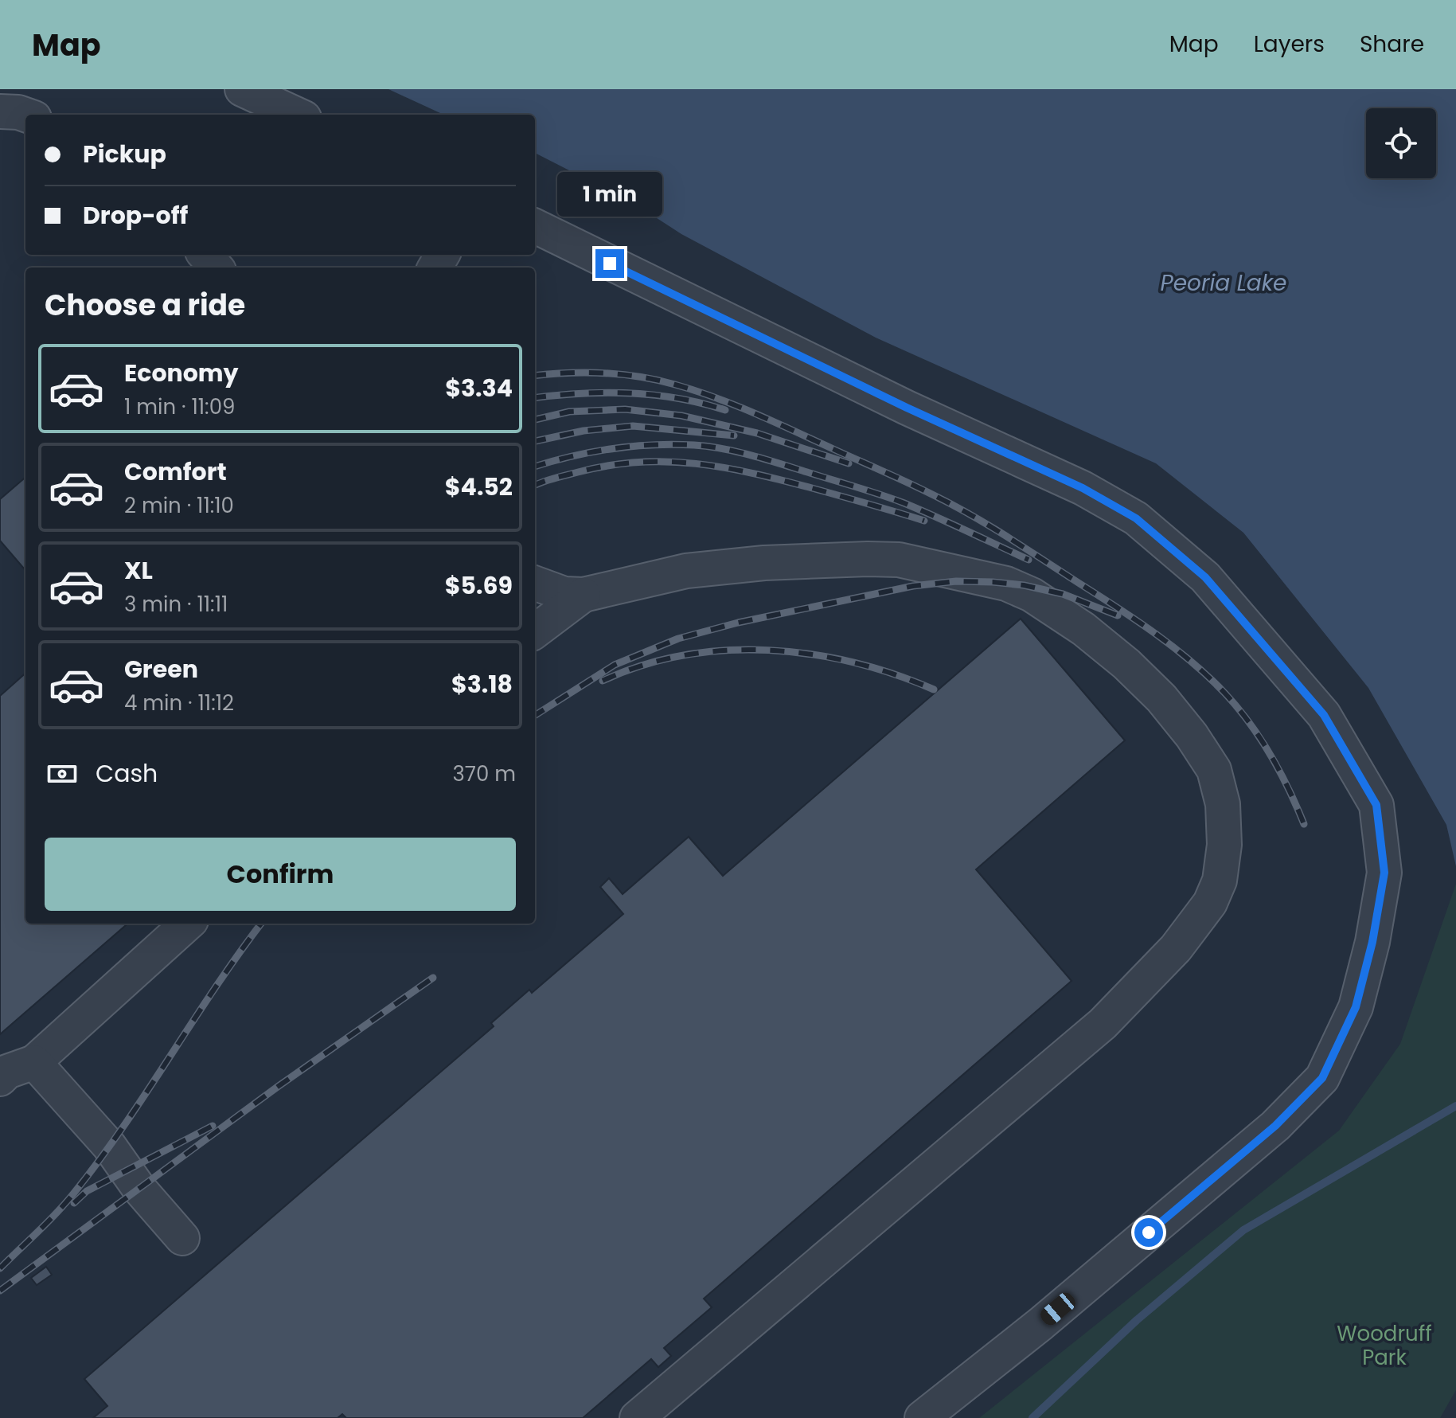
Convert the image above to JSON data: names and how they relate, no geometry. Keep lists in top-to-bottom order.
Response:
{
  "water": ["Peoria Lake"],
  "parks": ["Woodruff Park"],
  "page": {
    "header": "Map",
    "nav": ["Map", "Layers", "Share"],
    "banner": ["Pickup", "Drop-off"],
    "bubble": "1 min",
    "heading": "Choose a ride",
    "list": [
      {
        "name": "Economy",
        "note": "1 min · 11:09",
        "value": "$3.34"
      },
      {
        "name": "Comfort",
        "note": "2 min · 11:10",
        "value": "$4.52"
      },
      {
        "name": "XL",
        "note": "3 min · 11:11",
        "value": "$5.69"
      },
      {
        "name": "Green",
        "note": "4 min · 11:12",
        "value": "$3.18"
      }
    ],
    "pay": ["Cash", "370 m"],
    "buttons": "Confirm"
  }
}
